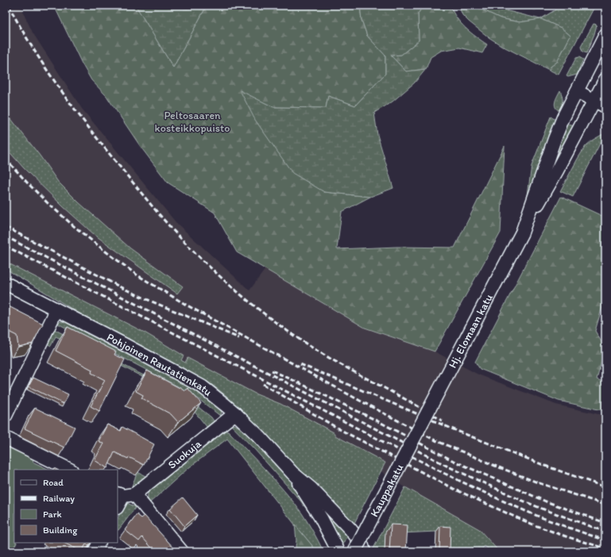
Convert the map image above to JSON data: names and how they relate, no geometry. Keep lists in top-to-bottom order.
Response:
{
  "streets": {
    "street": [
      "Hj. Elomaan katu",
      "Pohjoinen Rautatienkatu",
      "Suokuja",
      "Kauppakatu"
    ]
  },
  "crossings": [
    ["Hj. Elomaan katu", "Kauppakatu"],
    ["Pohjoinen Rautatienkatu", "Suokuja"]
  ],
  "parks": ["Peltosaaren kosteikkopuisto"],
  "legend": [
    "Road",
    "Railway",
    "Park",
    "Building"
  ]
}
